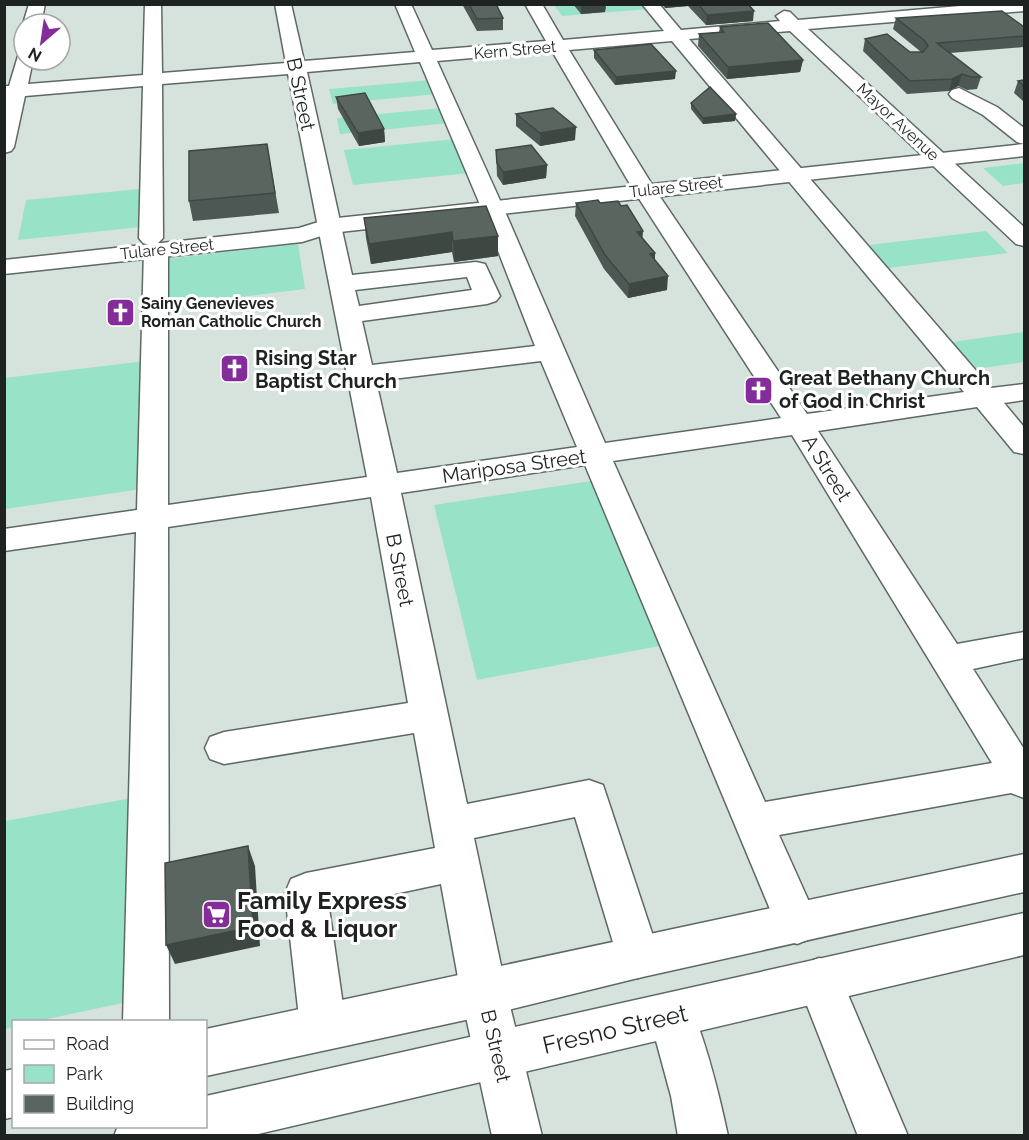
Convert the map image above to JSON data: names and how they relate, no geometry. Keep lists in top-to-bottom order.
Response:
{
  "streets": {
    "street": [
      "Kern Street",
      "B Street",
      "Mayor Avenue",
      "Tulare Street",
      "Mariposa Street",
      "A Street",
      "Fresno Street"
    ]
  },
  "crossings": [
    ["Kern Street", "B Street"],
    ["Kern Street", "Mayor Avenue"],
    ["Kern Street", "A Street"],
    ["B Street", "Tulare Street"],
    ["B Street", "Mariposa Street"],
    ["B Street", "Fresno Street"],
    ["Mayor Avenue", "Tulare Street"],
    ["Tulare Street", "A Street"],
    ["Mariposa Street", "A Street"]
  ],
  "places": {
    "church": ["Sainy Genevieves Roman Catholic Church", "Rising Star Baptist Church", "Great Bethany Church of God in Christ"],
    "supermarket": ["Family Express Food & Liquor"]
  },
  "legend": ["Road", "Park", "Building"],
  "north": "bottom left"
}
